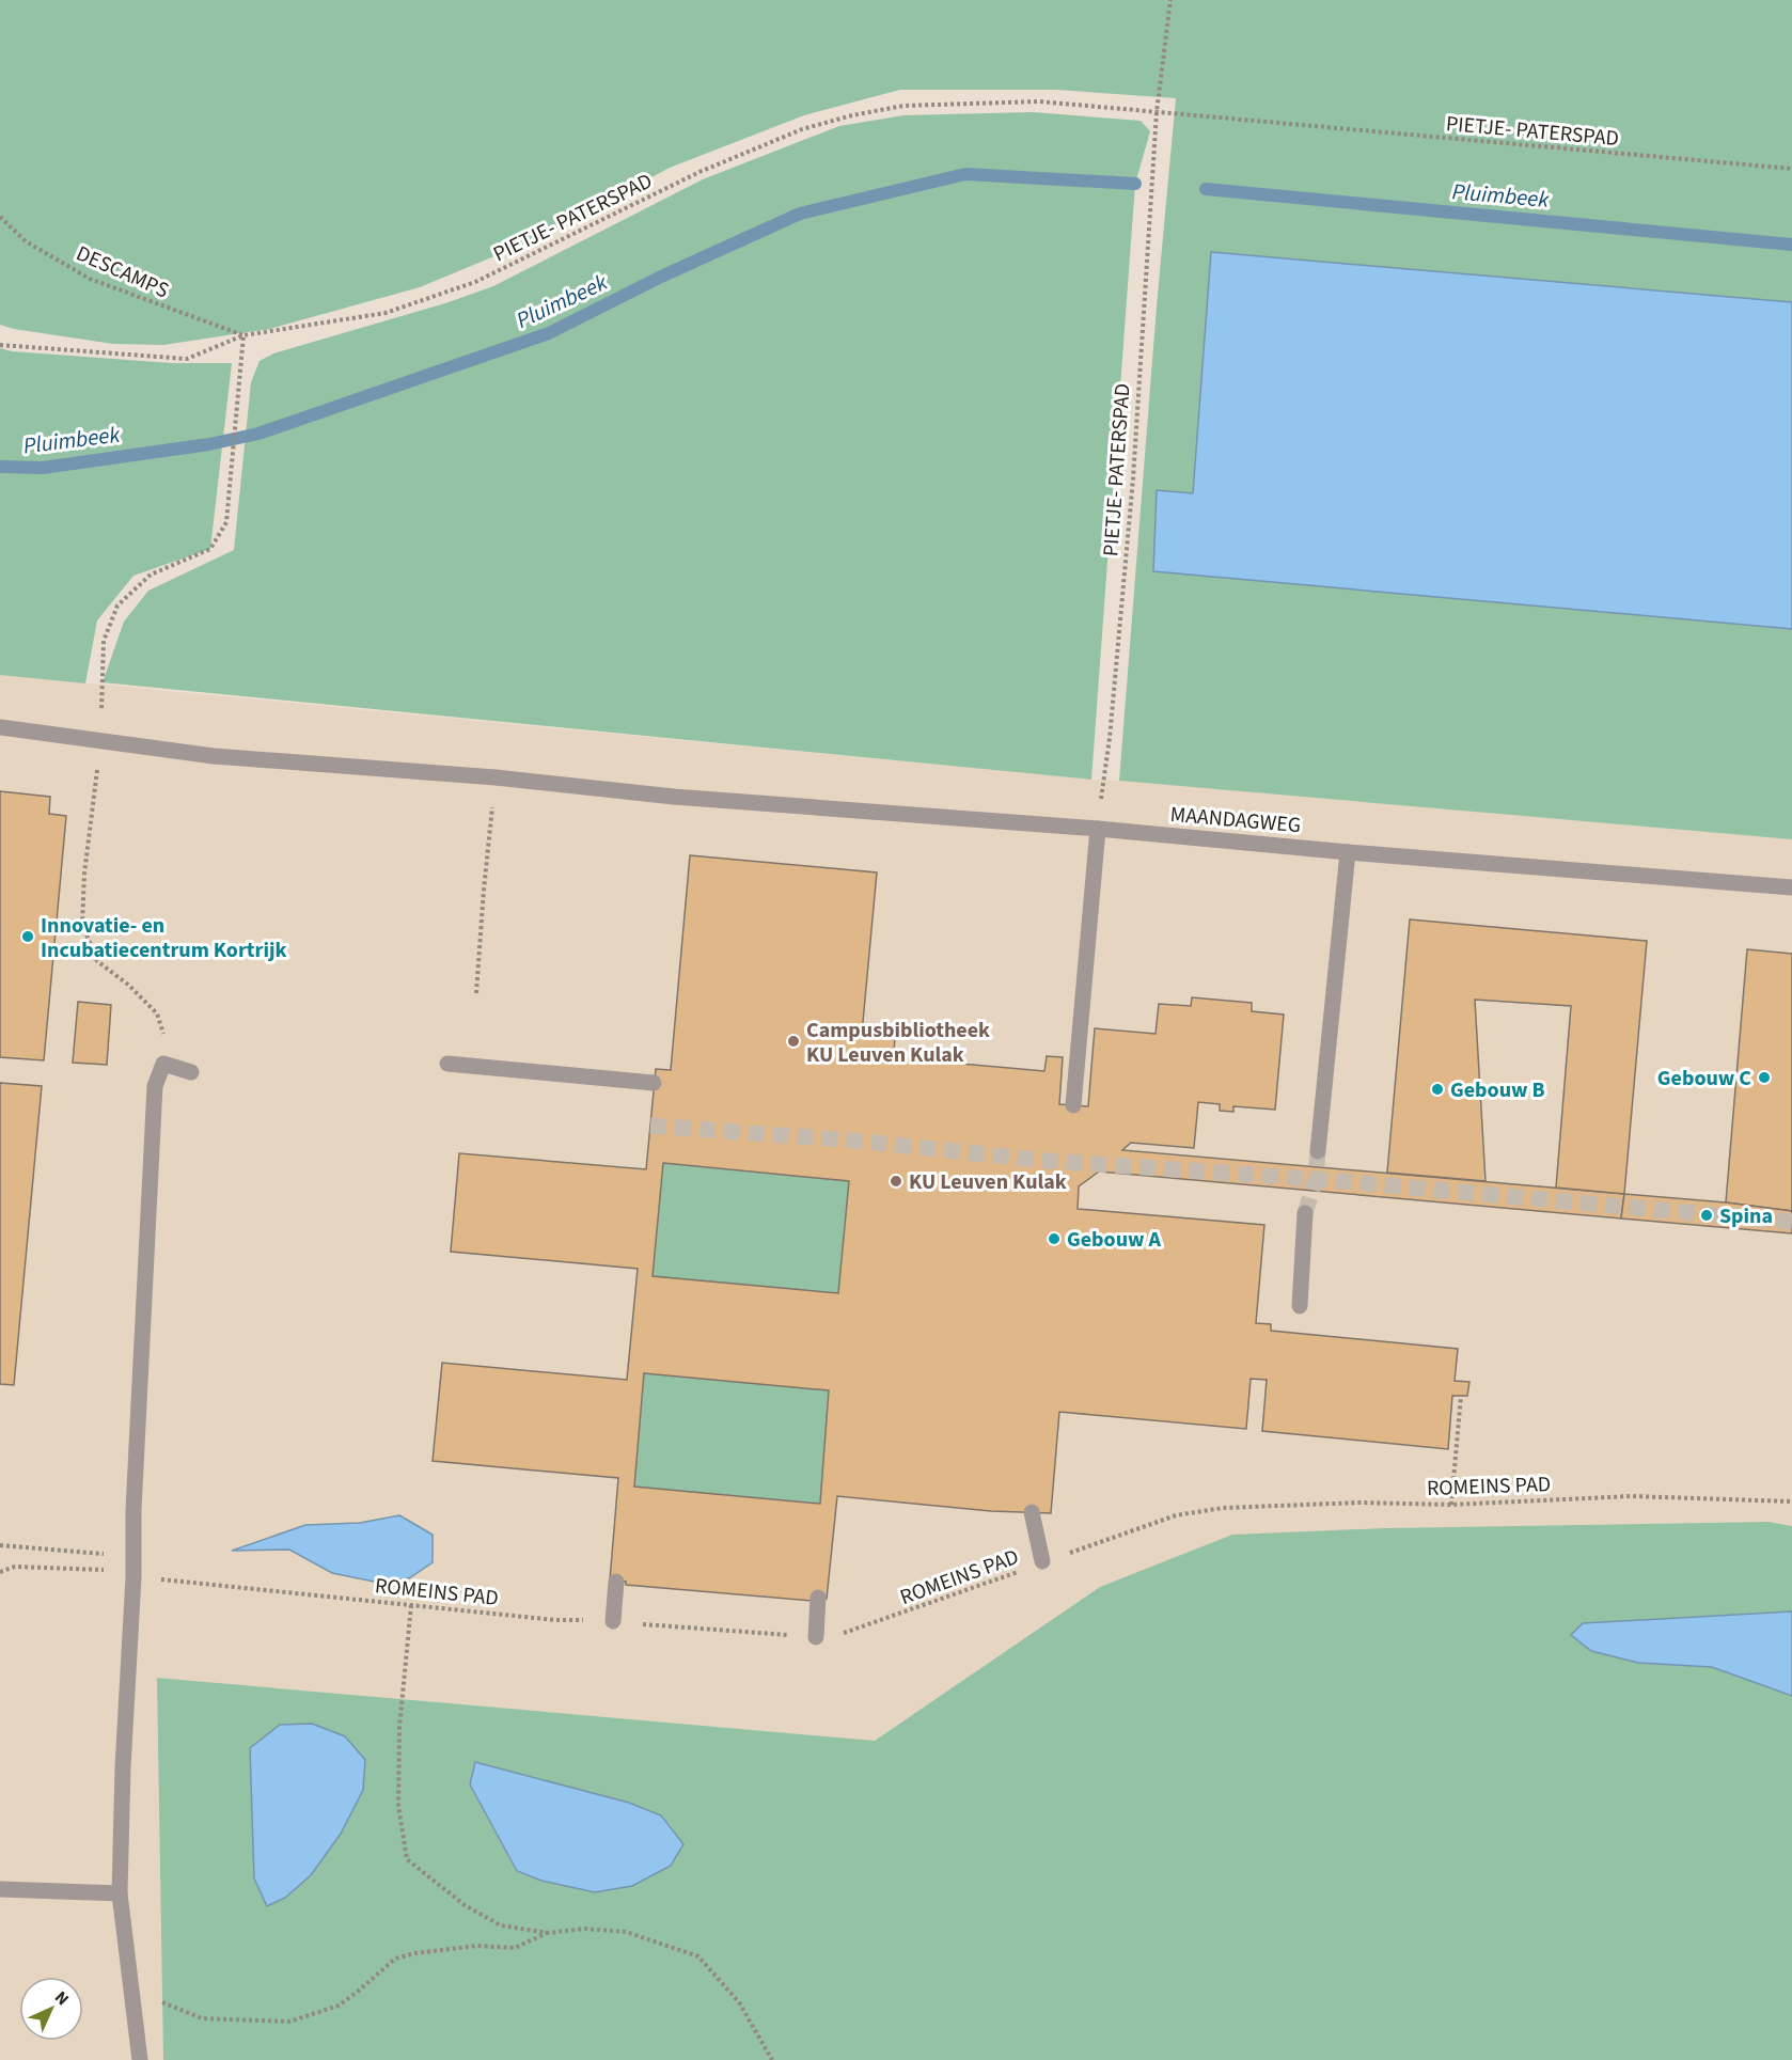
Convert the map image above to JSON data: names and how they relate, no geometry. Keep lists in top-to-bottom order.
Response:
{
  "streets": {
    "street": ["MAANDAGWEG"],
    "path": ["PIETJE- PATERSPAD", "DESCAMPS", "ROMEINS PAD"]
  },
  "crossings": [
    ["PIETJE- PATERSPAD", "DESCAMPS"],
    ["PIETJE- PATERSPAD", "MAANDAGWEG"]
  ],
  "water": ["Pluimbeek"],
  "places": [
    "Innovatie- en Incubatiecentrum Kortrijk",
    "Campusbibliotheek KU Leuven Kulak",
    "Gebouw C",
    "Gebouw B",
    "KU Leuven Kulak",
    "Spina",
    "Gebouw A"
  ],
  "north": "top right"
}
